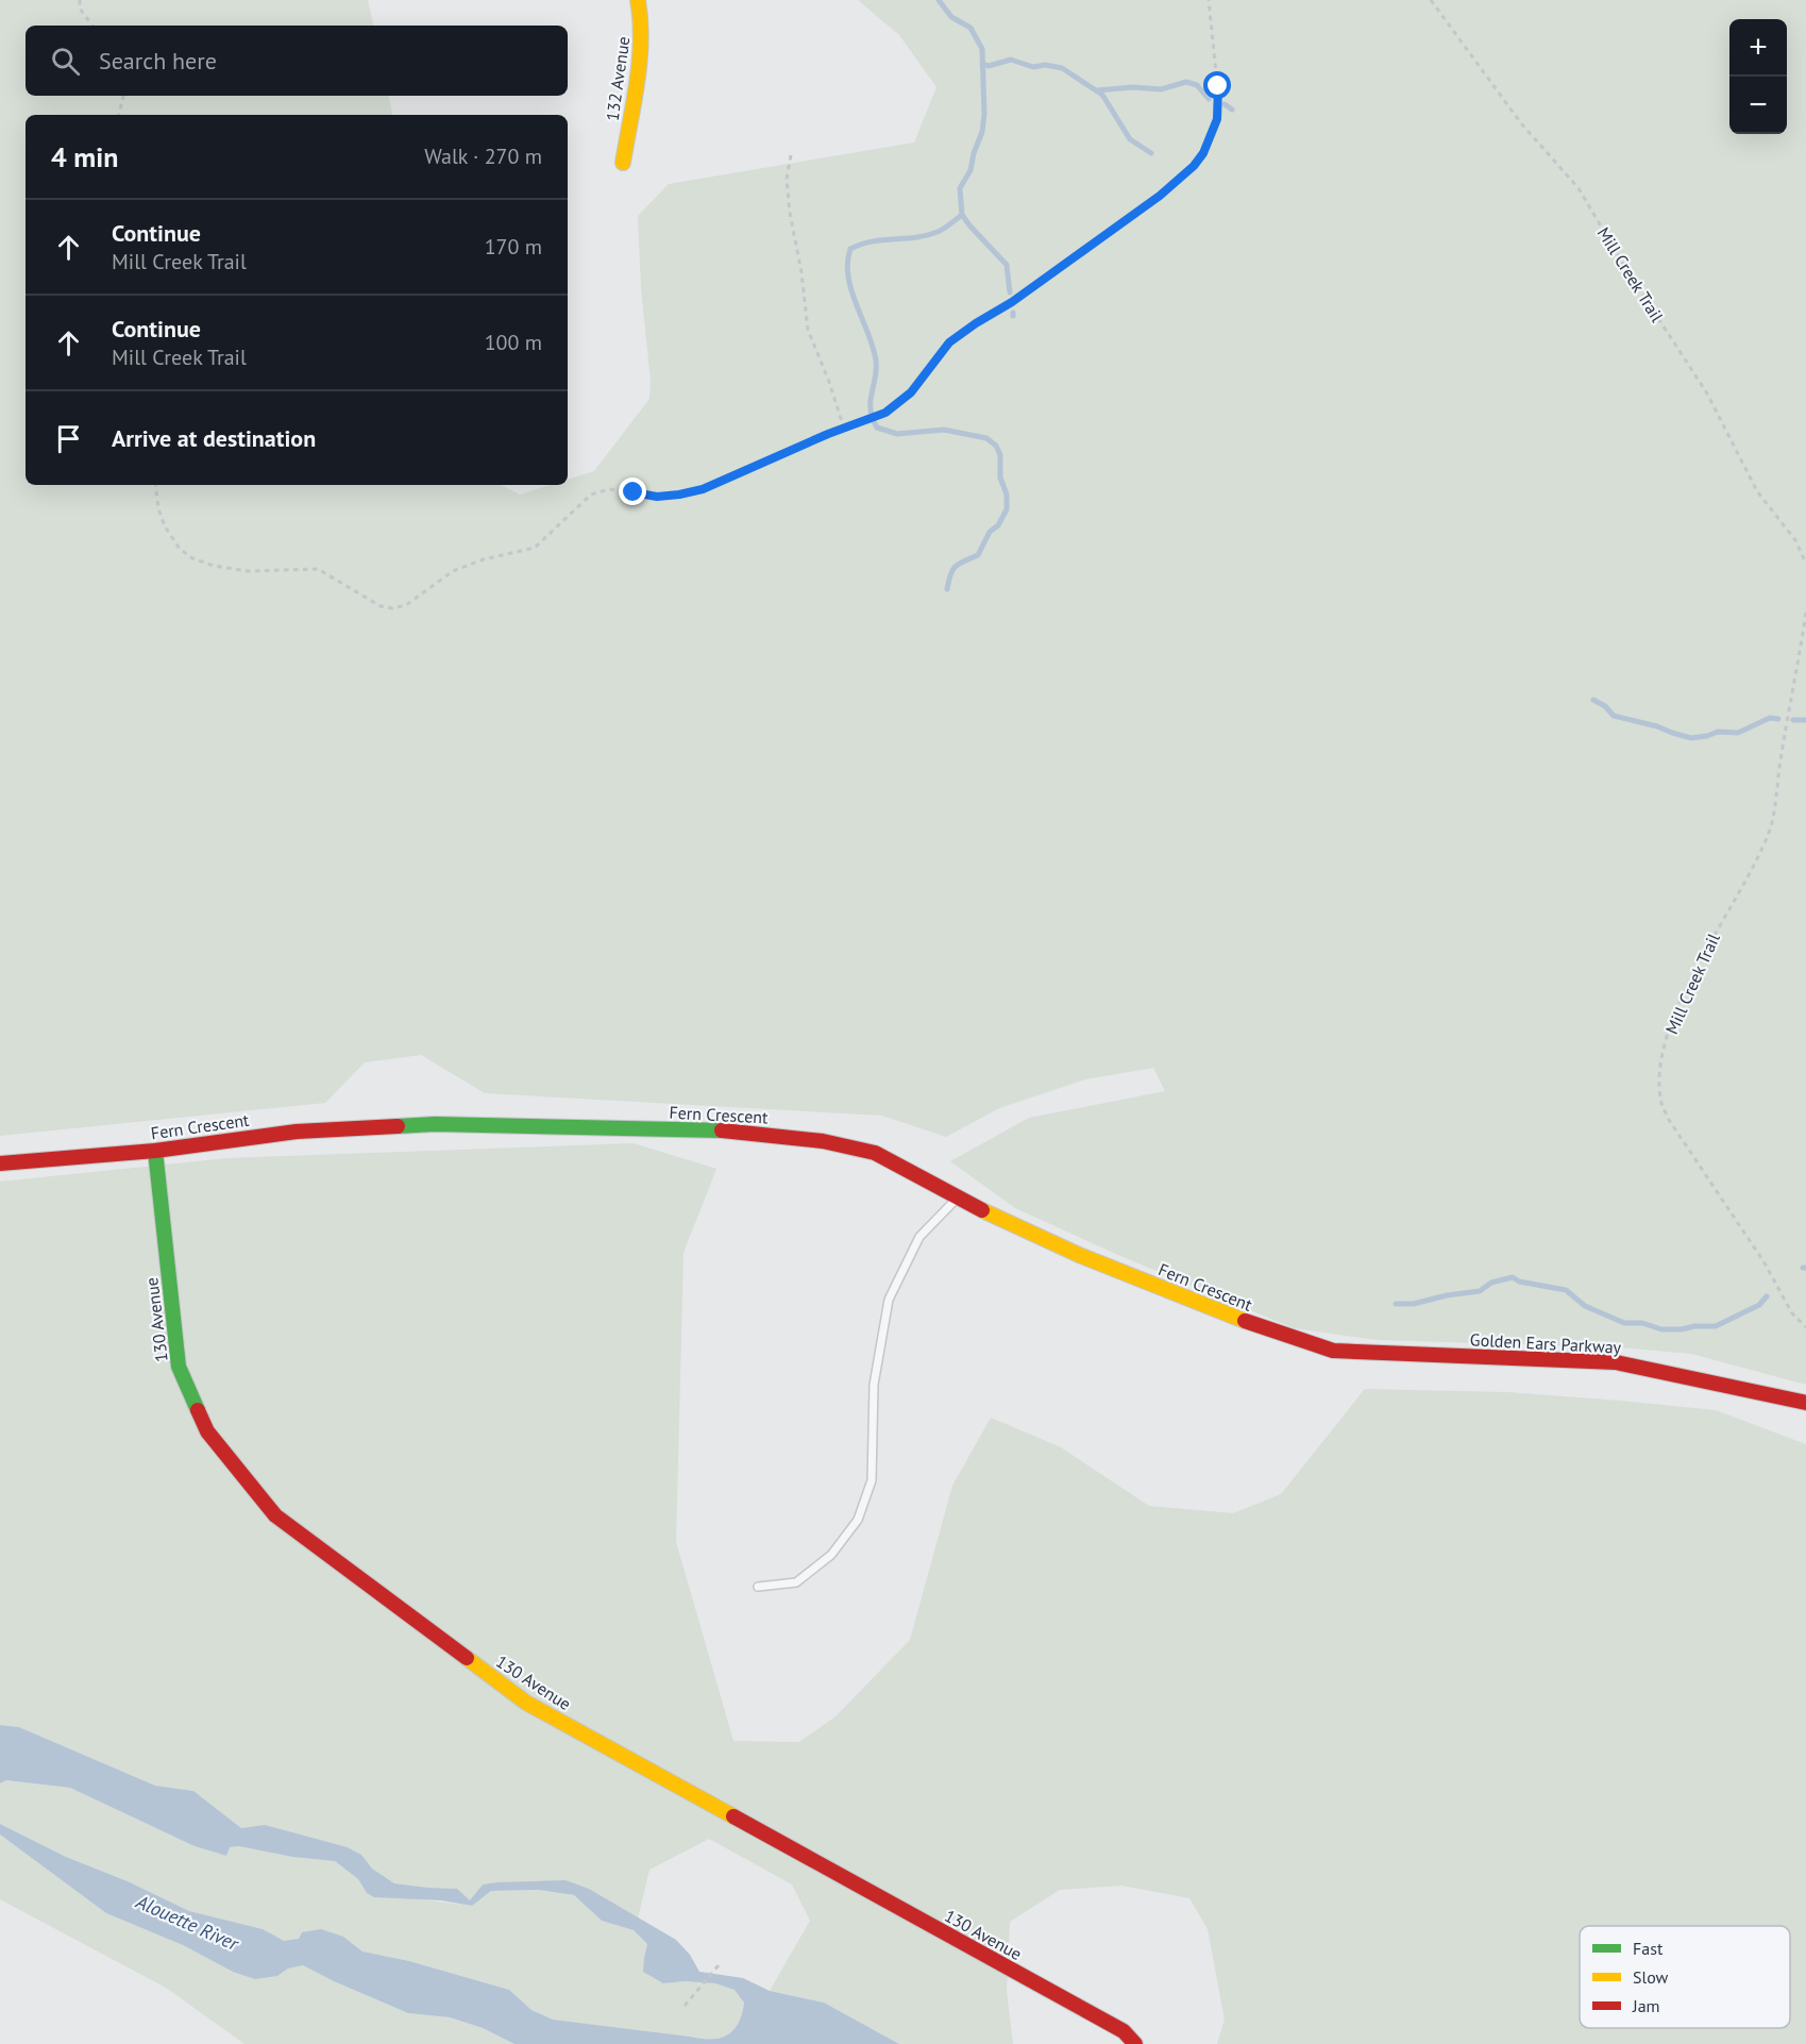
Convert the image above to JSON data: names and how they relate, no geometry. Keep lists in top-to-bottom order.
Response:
{
  "streets": {
    "street": [
      "132 Avenue",
      "Fern Crescent",
      "130 Avenue",
      "Golden Ears Parkway"
    ],
    "path": ["Mill Creek Trail"]
  },
  "crossings": [
    ["Fern Crescent", "130 Avenue"],
    ["Fern Crescent", "Golden Ears Parkway"]
  ],
  "water": ["Alouette River"],
  "legend": ["Fast", "Slow", "Jam"],
  "page": {
    "map_buttons": ["+", "−"],
    "search": "Search here",
    "heading": ["4 min", "Walk · 270 m"],
    "list": [
      ["Continue", "Mill Creek Trail", "170 m"],
      ["Continue", "Mill Creek Trail", "100 m"],
      "Arrive at destination"
    ]
  }
}
